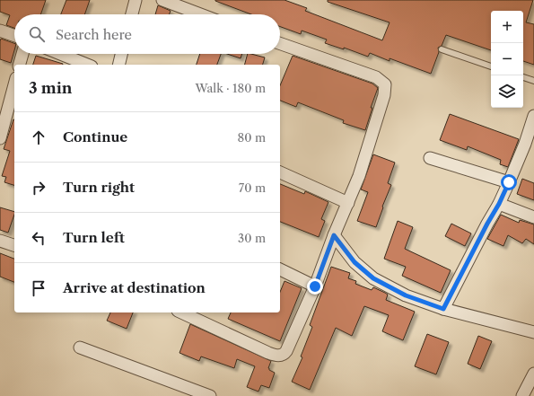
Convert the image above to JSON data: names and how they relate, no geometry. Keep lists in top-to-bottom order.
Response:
{
  "page": {
    "map_buttons": ["+", "−"],
    "search": "Search here",
    "heading": ["3 min", "Walk · 180 m"],
    "list": [
      ["Continue", "80 m"],
      ["Turn right", "70 m"],
      ["Turn left", "30 m"],
      "Arrive at destination"
    ]
  }
}
